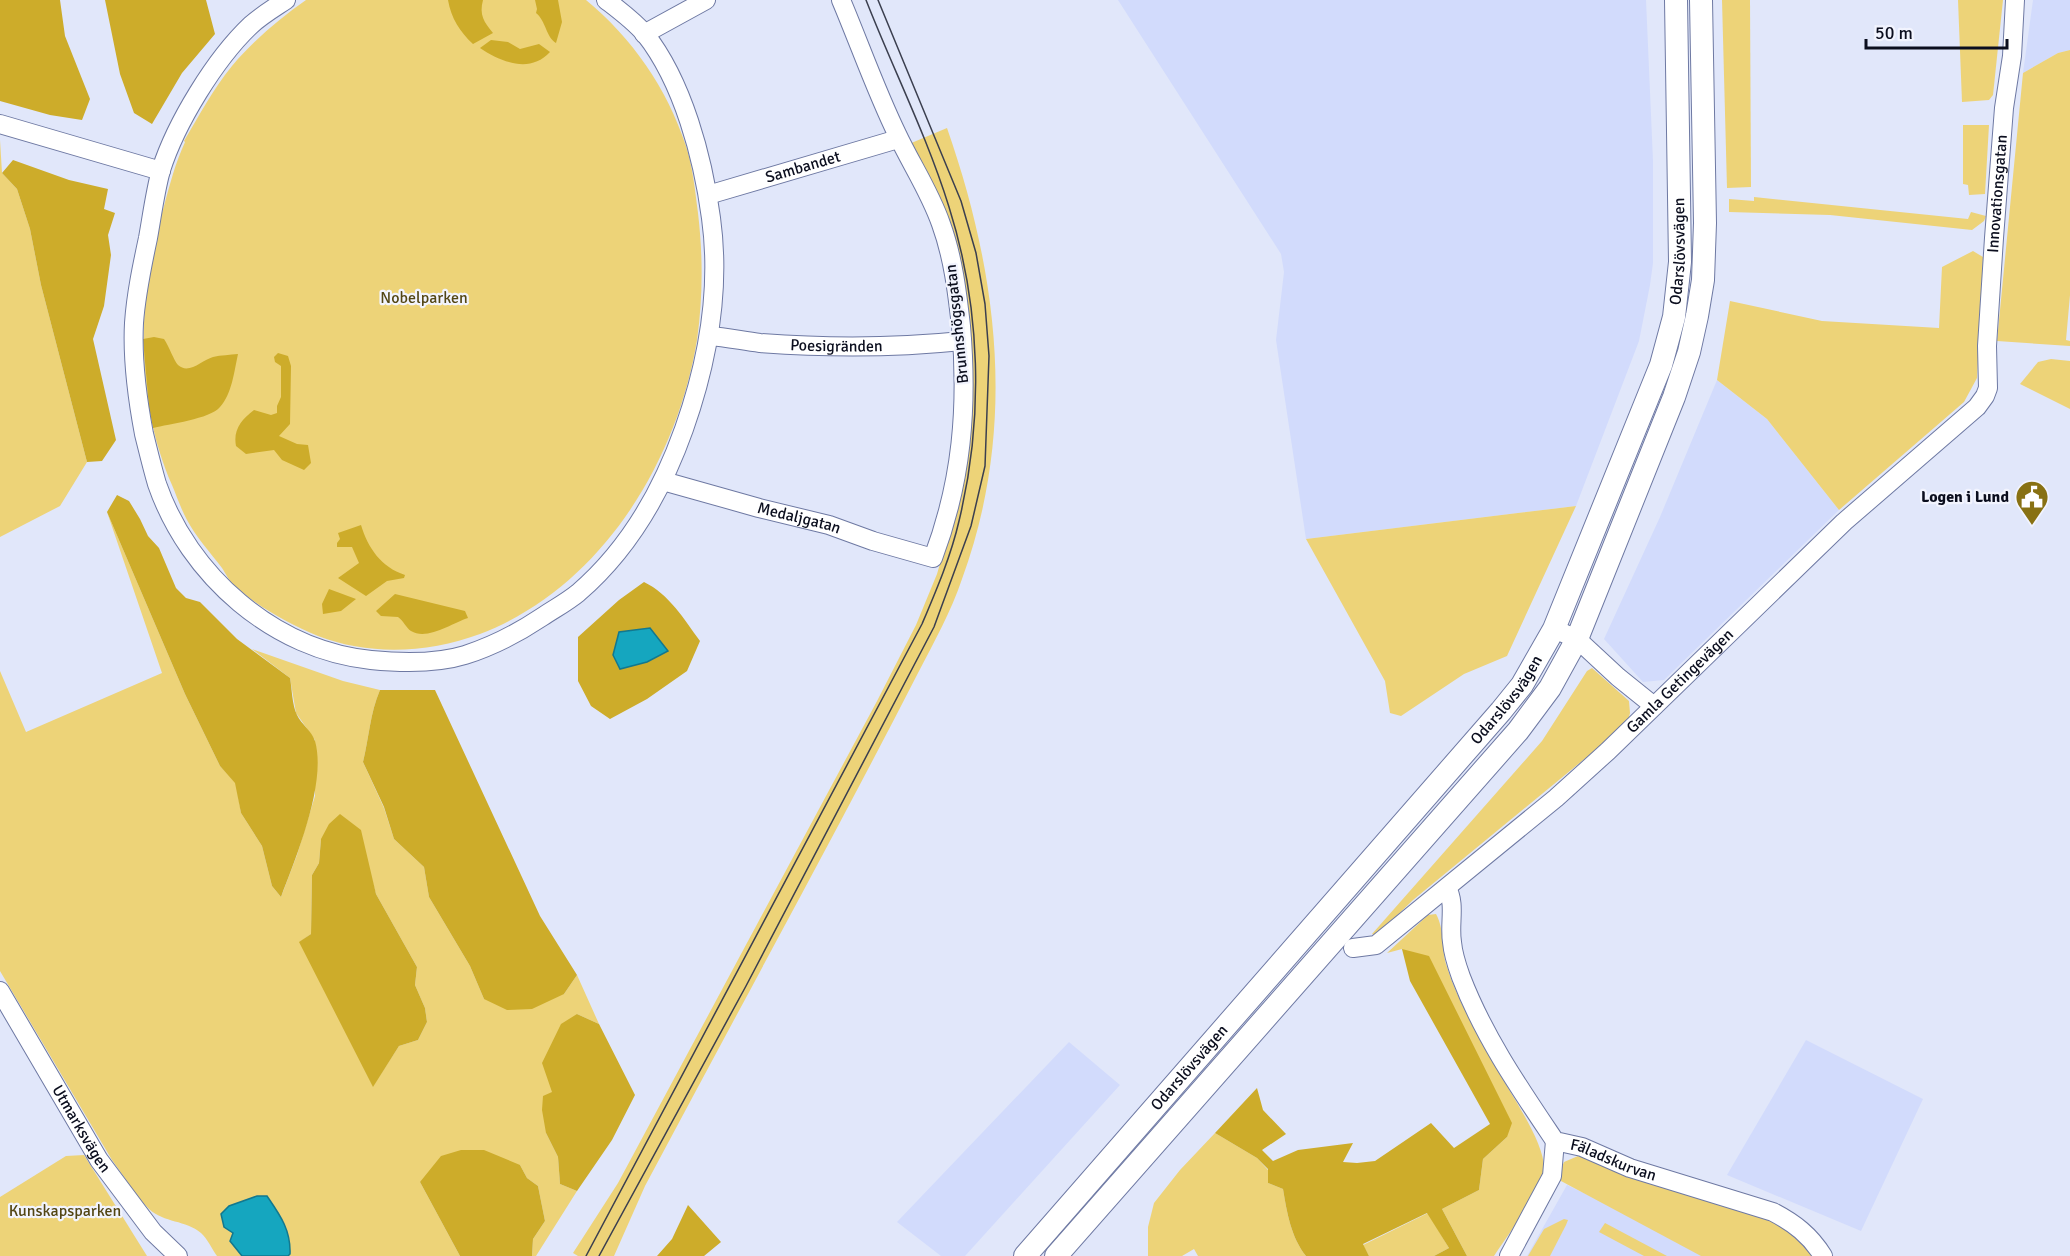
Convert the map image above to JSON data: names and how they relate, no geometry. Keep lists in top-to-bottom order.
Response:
{
  "streets": {
    "main road": ["Odarslövsvägen"],
    "street": [
      "Sambandet",
      "Innovationsgatan",
      "Brunnshögsgatan",
      "Poesigränden",
      "Medaljgatan",
      "Gamla Getingevägen",
      "Utmarksvägen",
      "Fäladskurvan"
    ]
  },
  "crossings": [
    ["Sambandet", "Brunnshögsgatan"],
    ["Innovationsgatan", "Gamla Getingevägen"],
    ["Brunnshögsgatan", "Poesigränden"],
    ["Brunnshögsgatan", "Medaljgatan"],
    ["Gamla Getingevägen", "Fäladskurvan"]
  ],
  "parks": ["Nobelparken", "Kunskapsparken"],
  "places": {
    "public building": ["Logen i Lund"]
  },
  "scale_bar": "50 m"
}
